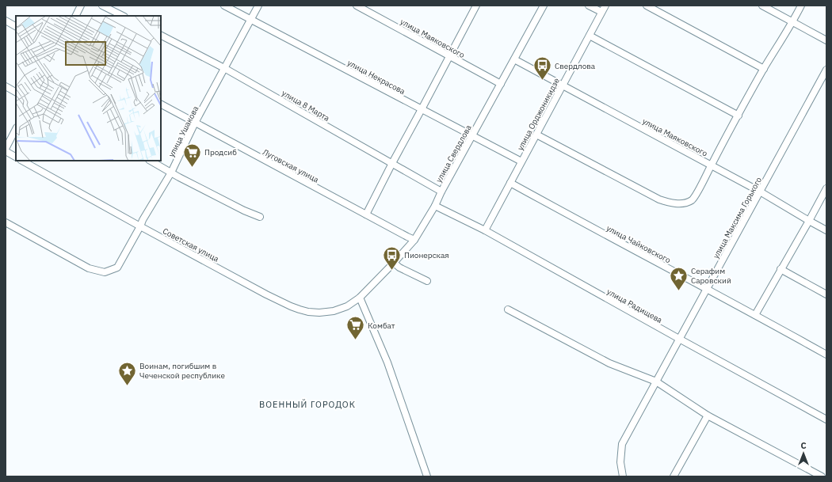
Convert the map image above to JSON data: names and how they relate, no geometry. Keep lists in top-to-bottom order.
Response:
{
  "streets": {
    "street": [
      "улица Маяковского",
      "улица Некрасова",
      "улица 8 Марта",
      "улица Орджоникидзе",
      "улица Ушакова",
      "улица Свердлова",
      "Луговская улица",
      "улица Максима Горького",
      "улица Чайковского",
      "Советская улица",
      "улица Радищева"
    ]
  },
  "crossings": [
    ["улица Маяковского", "улица Орджоникидзе"],
    ["улица Маяковского", "улица Свердлова"],
    ["улица Маяковского", "улица Максима Горького"],
    ["улица Некрасова", "улица Орджоникидзе"],
    ["улица Некрасова", "улица Ушакова"],
    ["улица Некрасова", "улица Свердлова"],
    ["улица 8 Марта", "улица Ушакова"],
    ["улица 8 Марта", "улица Свердлова"],
    ["улица Орджоникидзе", "улица Чайковского"],
    ["улица Орджоникидзе", "улица Радищева"],
    ["улица Ушакова", "Луговская улица"],
    ["улица Ушакова", "Советская улица"],
    ["улица Свердлова", "Луговская улица"],
    ["улица Свердлова", "Советская улица"],
    ["улица Свердлова", "улица Радищева"],
    ["улица Максима Горького", "улица Чайковского"],
    ["улица Максима Горького", "улица Радищева"]
  ],
  "districts": ["ВОЕННЫЙ ГОРОДОК"],
  "places": {
    "bus stop": ["Свердлова", "Пионерская"],
    "supermarket": ["Продсиб", "Комбат"],
    "place": ["Серафим Саровский", "Воинам, погибшим в Чеченской республике"]
  },
  "north": "top"
}
